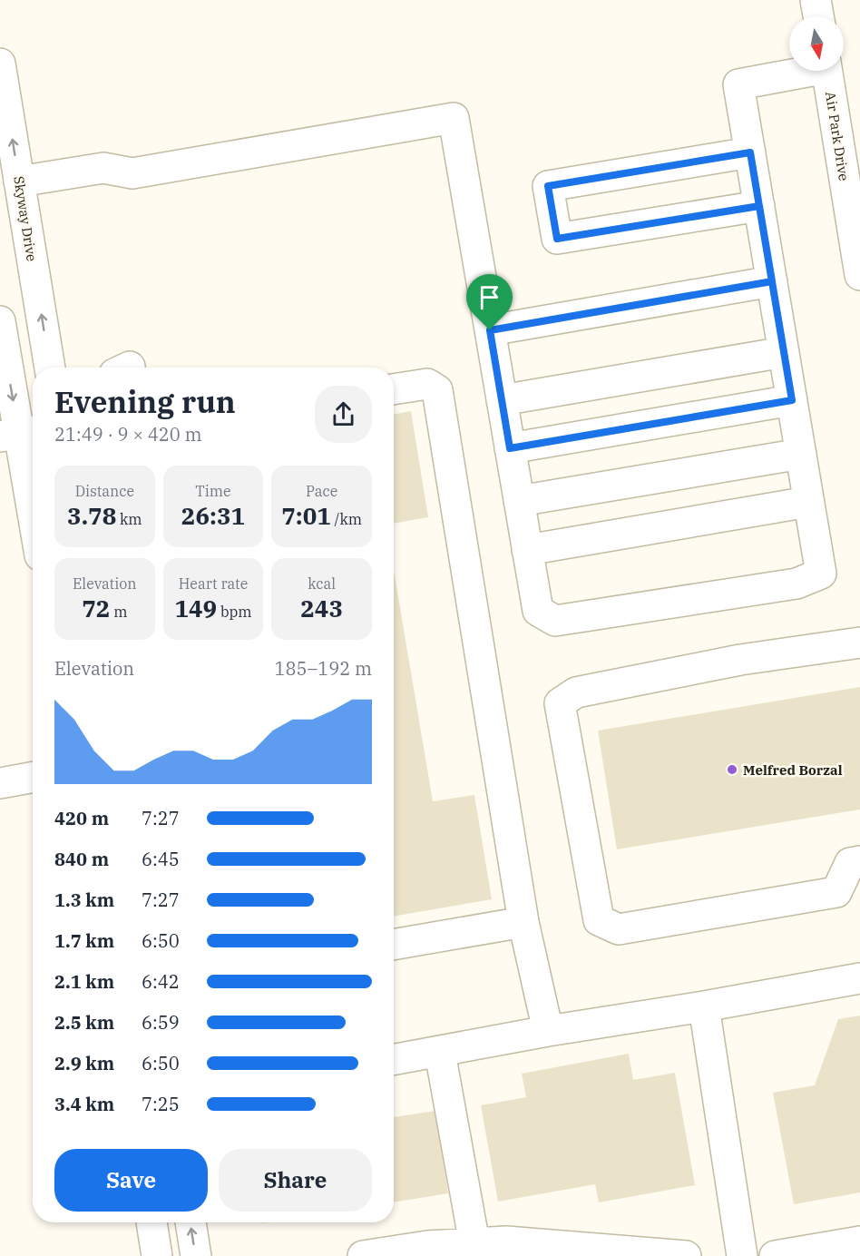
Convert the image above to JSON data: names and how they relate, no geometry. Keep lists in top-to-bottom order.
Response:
{
  "streets": {
    "main road": ["Air Park Drive", "Skyway Drive"]
  },
  "one_way": ["Skyway Drive"],
  "places": ["Melfred Borzal"],
  "north": "bottom",
  "page": {
    "heading": ["Evening run", "21:49 · 9 × 420 m"],
    "stats": [
      ["Distance", "3.78 km"],
      ["Time", "26:31"],
      ["Pace", "7:01 /km"],
      ["Elevation", "72 m"],
      ["Heart rate", "149 bpm"],
      ["kcal", "243"]
    ],
    "chart": ["Elevation", "185–192 m"],
    "list": [
      {
        "name": "420 m",
        "note": "7:27"
      },
      {
        "name": "840 m",
        "note": "6:45"
      },
      {
        "name": "1.3 km",
        "note": "7:27"
      },
      {
        "name": "1.7 km",
        "note": "6:50"
      },
      {
        "name": "2.1 km",
        "note": "6:42"
      },
      {
        "name": "2.5 km",
        "note": "6:59"
      },
      {
        "name": "2.9 km",
        "note": "6:50"
      },
      {
        "name": "3.4 km",
        "note": "7:25"
      }
    ],
    "buttons": ["Save", "Share"]
  }
}
